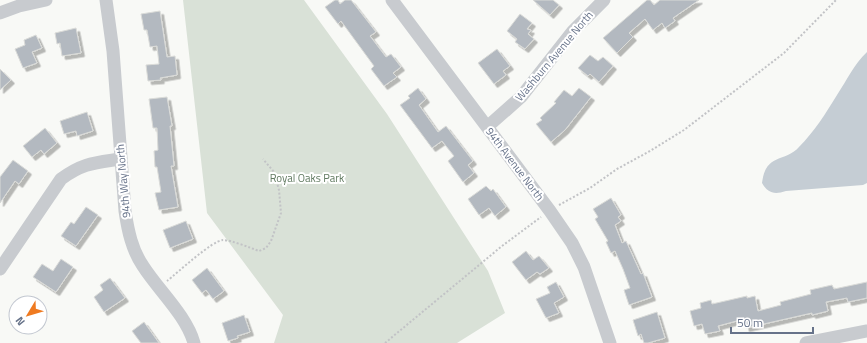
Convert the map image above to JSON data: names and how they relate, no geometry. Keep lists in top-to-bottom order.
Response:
{
  "streets": {
    "street": ["Washburn Avenue North", "94th Avenue North", "94th Way North"]
  },
  "crossings": [
    ["Washburn Avenue North", "94th Avenue North"]
  ],
  "parks": ["Royal Oaks Park"],
  "scale_bar": "50 m",
  "north": "bottom left"
}
